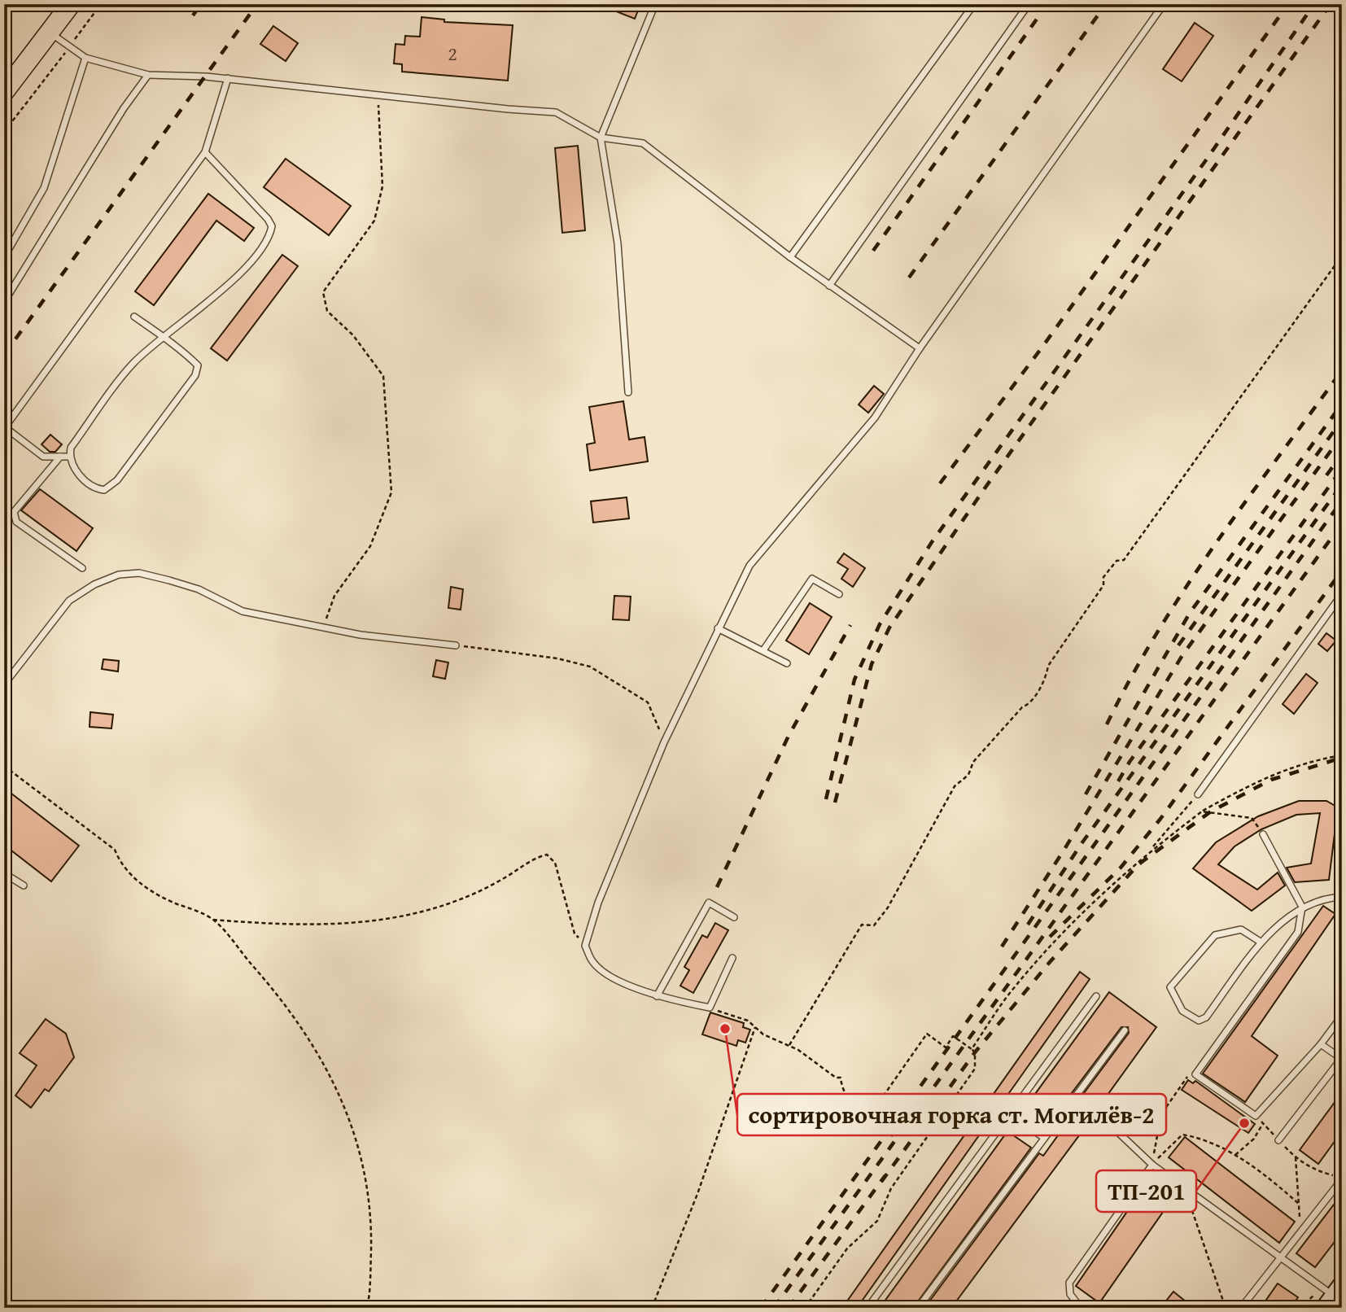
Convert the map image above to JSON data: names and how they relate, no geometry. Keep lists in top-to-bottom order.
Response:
{
  "places": ["сортировочная горка ст. Могилёв-2", "ТП-201"],
  "house_numbers": ["2"]
}
